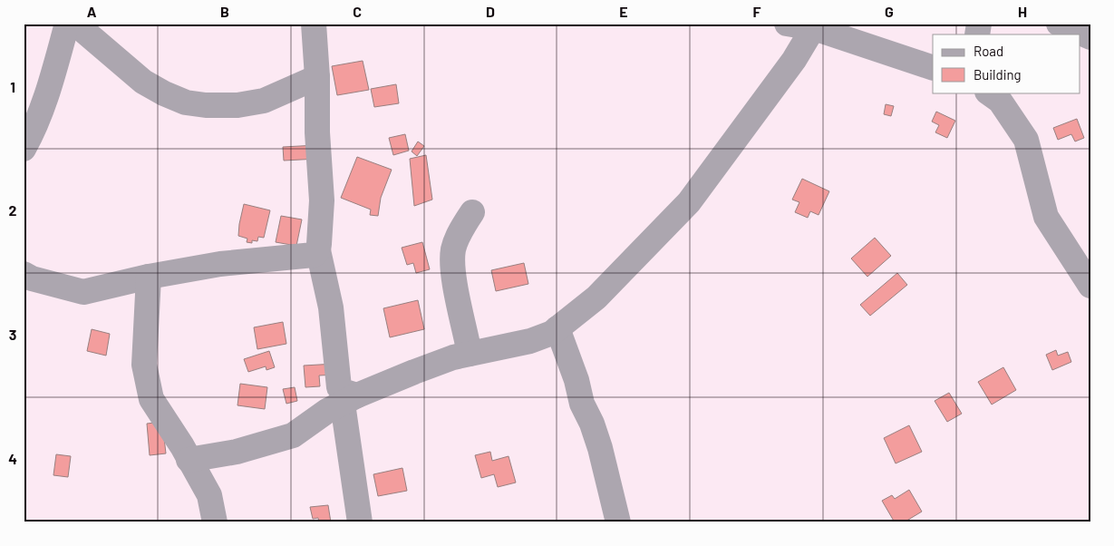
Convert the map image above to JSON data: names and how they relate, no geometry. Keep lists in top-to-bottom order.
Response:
{
  "legend": ["Road", "Building"],
  "grid": {
    "columns": [
      "A",
      "B",
      "C",
      "D",
      "E",
      "F",
      "G",
      "H"
    ],
    "rows": [
      "1",
      "2",
      "3",
      "4"
    ]
  }
}
